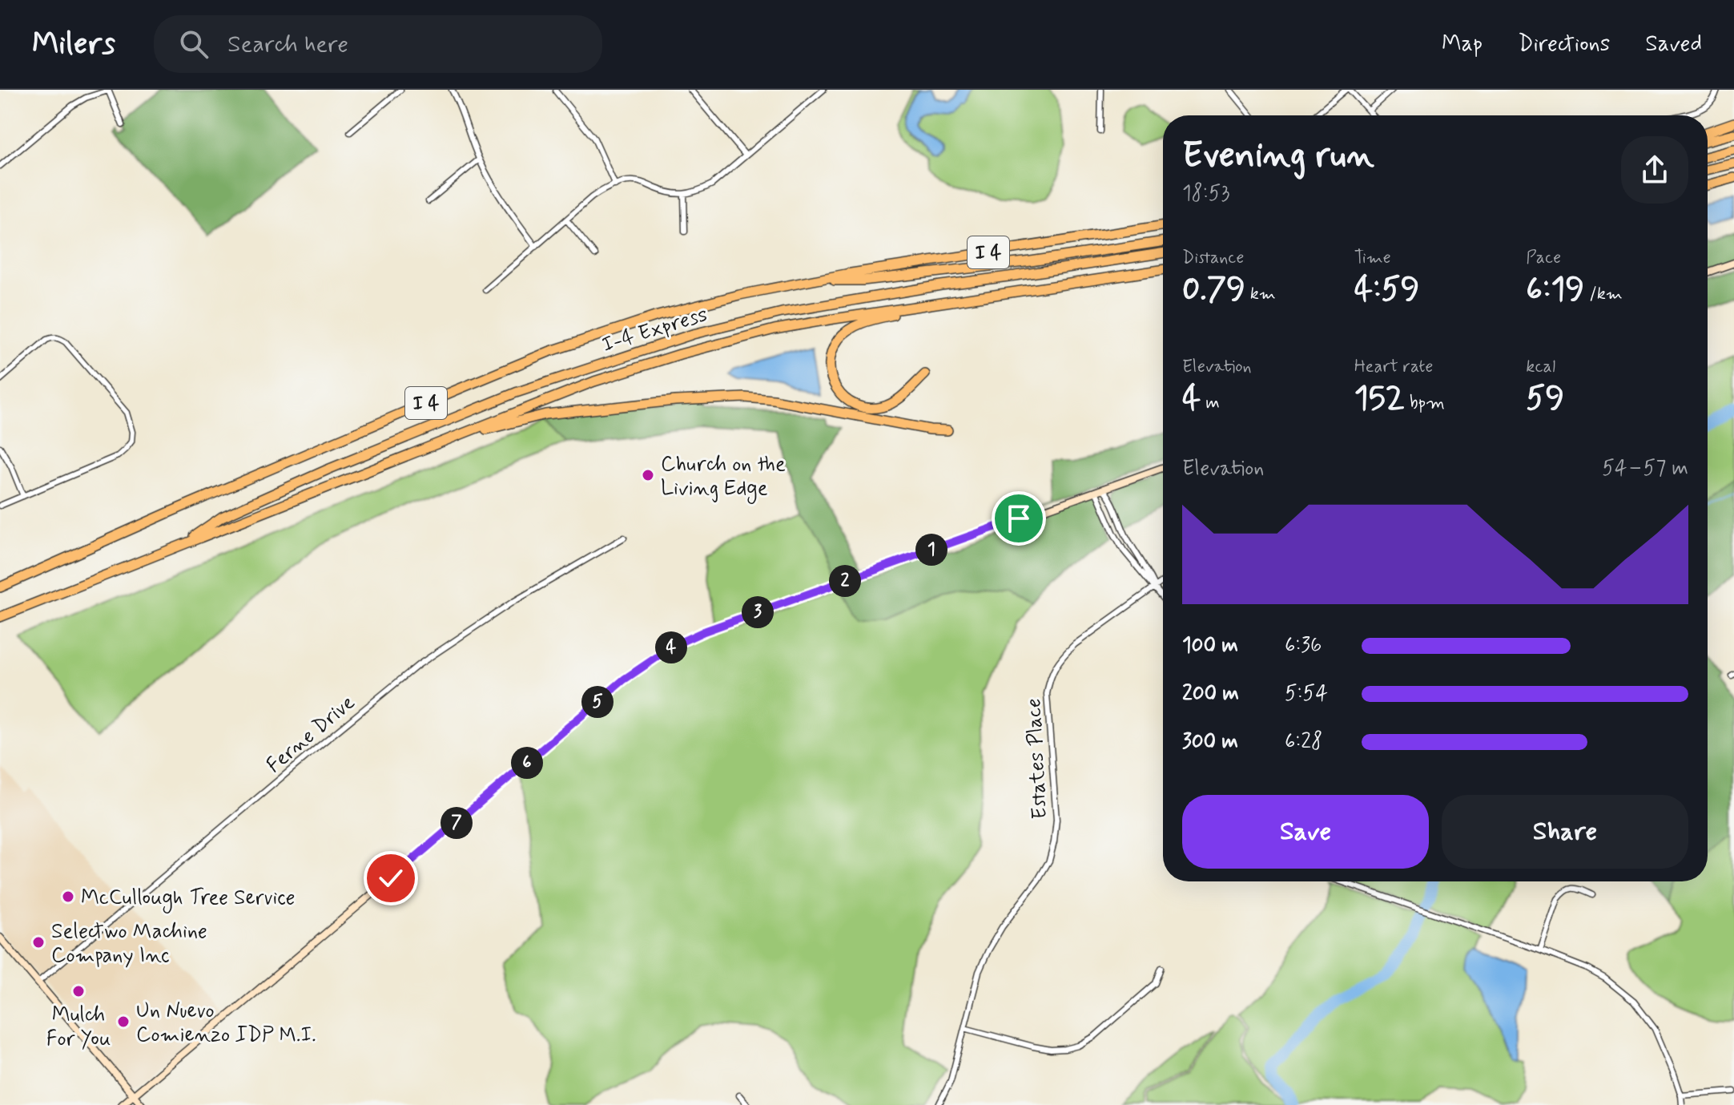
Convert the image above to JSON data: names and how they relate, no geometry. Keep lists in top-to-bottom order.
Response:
{
  "streets": {
    "highway": ["I 4", "I-4 Express"],
    "street": ["Ferne Drive", "Estates Place"]
  },
  "crossings": [
    ["I 4", "I-4 Express"]
  ],
  "places": [
    "Church on the Living Edge",
    "McCullough Tree Service",
    "Selectwo Machine Company Inc",
    "Mulch For You",
    "Un Nuevo Comienzo IDP M.I."
  ],
  "page": {
    "header": "Milers",
    "search": "Search here",
    "nav": ["Map", "Directions", "Saved"],
    "heading": ["Evening run", "18:53"],
    "stats": [
      ["Distance", "0.79 km"],
      ["Time", "4:59"],
      ["Pace", "6:19 /km"],
      ["Elevation", "4 m"],
      ["Heart rate", "152 bpm"],
      ["kcal", "59"]
    ],
    "chart": ["Elevation", "54–57 m"],
    "pins": [
      "1",
      "2",
      "3",
      "4",
      "5",
      "6",
      "7"
    ],
    "list": [
      {
        "name": "100 m",
        "note": "6:36"
      },
      {
        "name": "200 m",
        "note": "5:54"
      },
      {
        "name": "300 m",
        "note": "6:28"
      }
    ],
    "buttons": ["Save", "Share"]
  }
}
